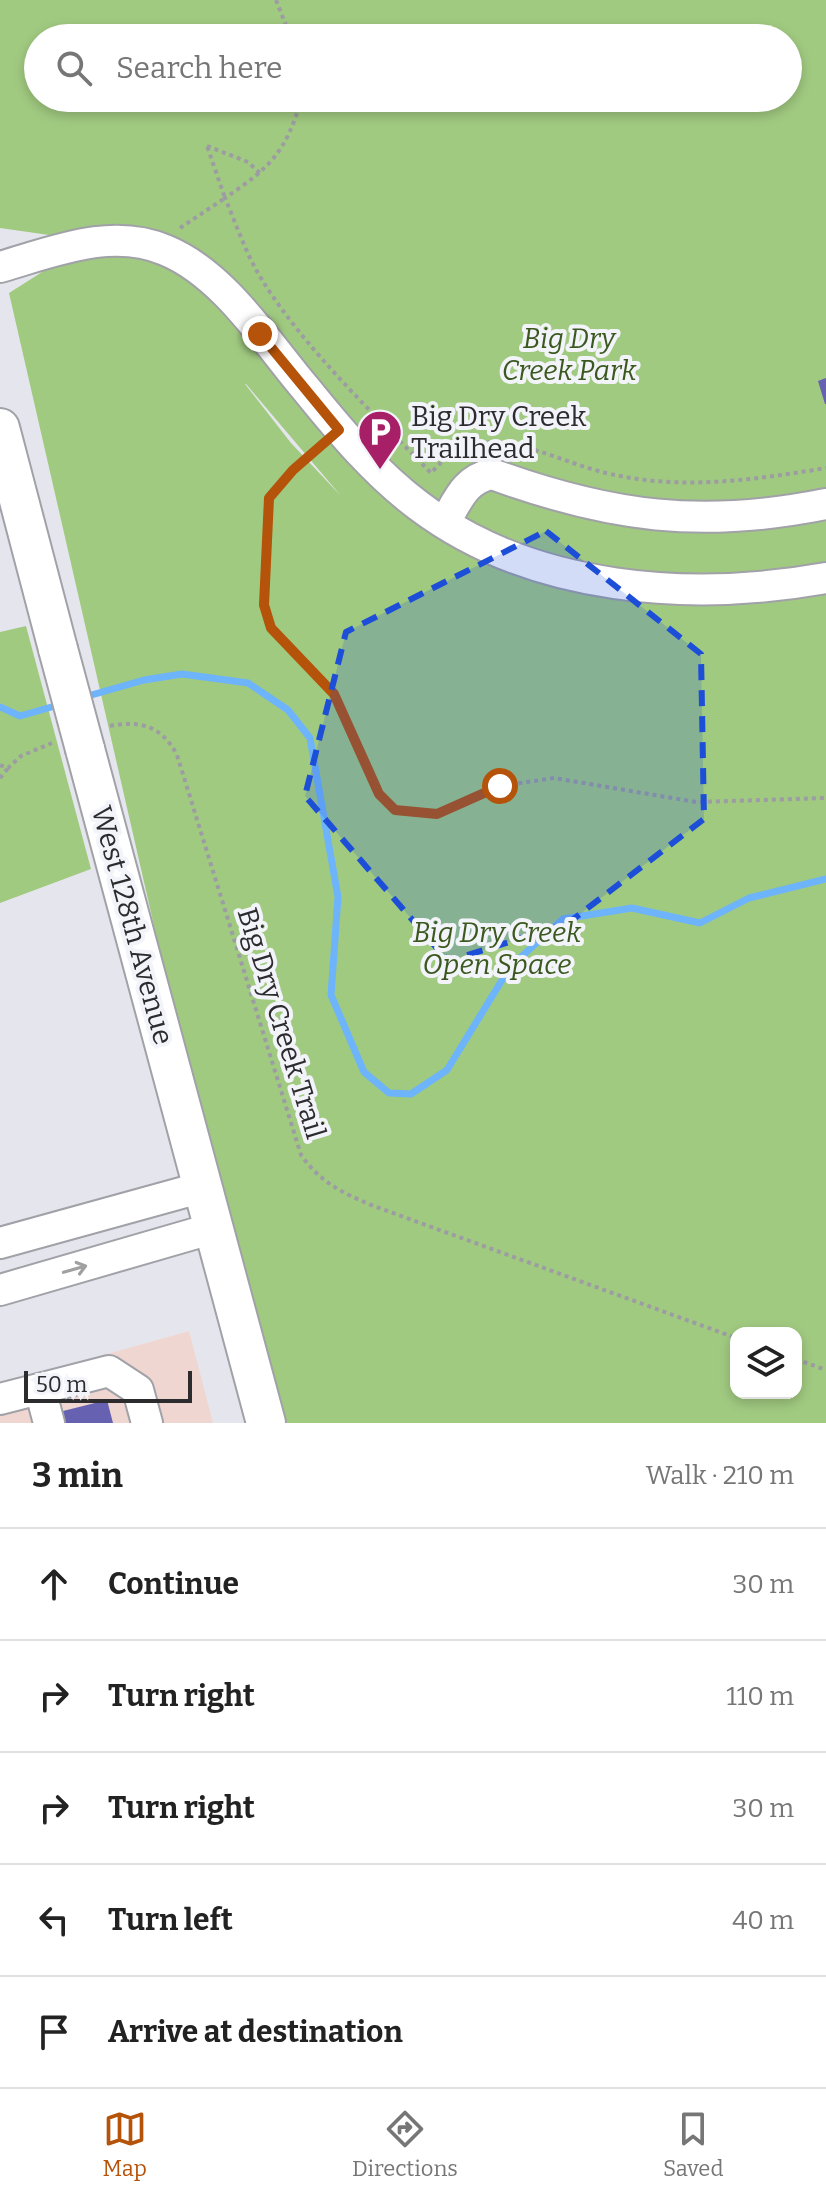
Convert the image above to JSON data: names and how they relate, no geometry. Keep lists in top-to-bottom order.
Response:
{
  "streets": {
    "main road": ["West 128th Avenue"],
    "path": ["Big Dry Creek Trail"]
  },
  "crossings": [
    ["West 128th Avenue", "Big Dry Creek Trail"]
  ],
  "parks": ["Big Dry Creek Park", "Big Dry Creek Open Space"],
  "places": {
    "parking": ["Big Dry Creek Trailhead"]
  },
  "scale_bar": "50 m",
  "page": {
    "search": "Search here",
    "scale": "50 m",
    "heading": ["3 min", "Walk · 210 m"],
    "list": [
      ["Continue", "30 m"],
      ["Turn right", "110 m"],
      ["Turn right", "30 m"],
      ["Turn left", "40 m"],
      "Arrive at destination"
    ],
    "nav": ["Map", "Directions", "Saved"]
  }
}
